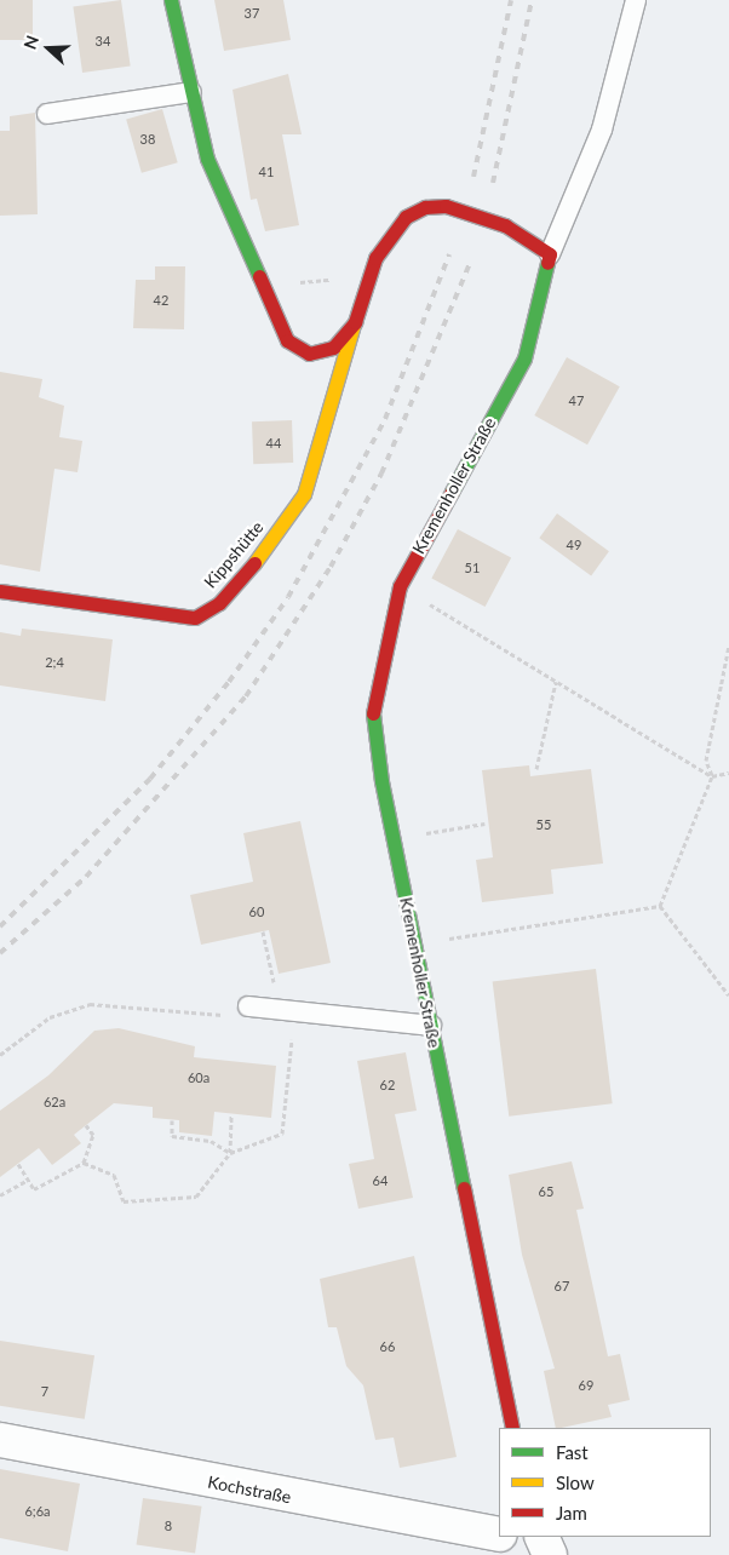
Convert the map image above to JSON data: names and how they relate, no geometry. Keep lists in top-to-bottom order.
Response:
{
  "streets": {
    "street": ["Kremenholler Straße", "Kippshütte", "Kochstraße"]
  },
  "house_numbers": [
    "37",
    "34",
    "38",
    "41",
    "42",
    "47",
    "44",
    "49",
    "51",
    "2;4",
    "55",
    "60",
    "60a",
    "62",
    "62a",
    "64",
    "65",
    "67",
    "66",
    "69",
    "7",
    "6;6a",
    "8"
  ],
  "legend": ["Fast", "Slow", "Jam"],
  "north": "left"
}
